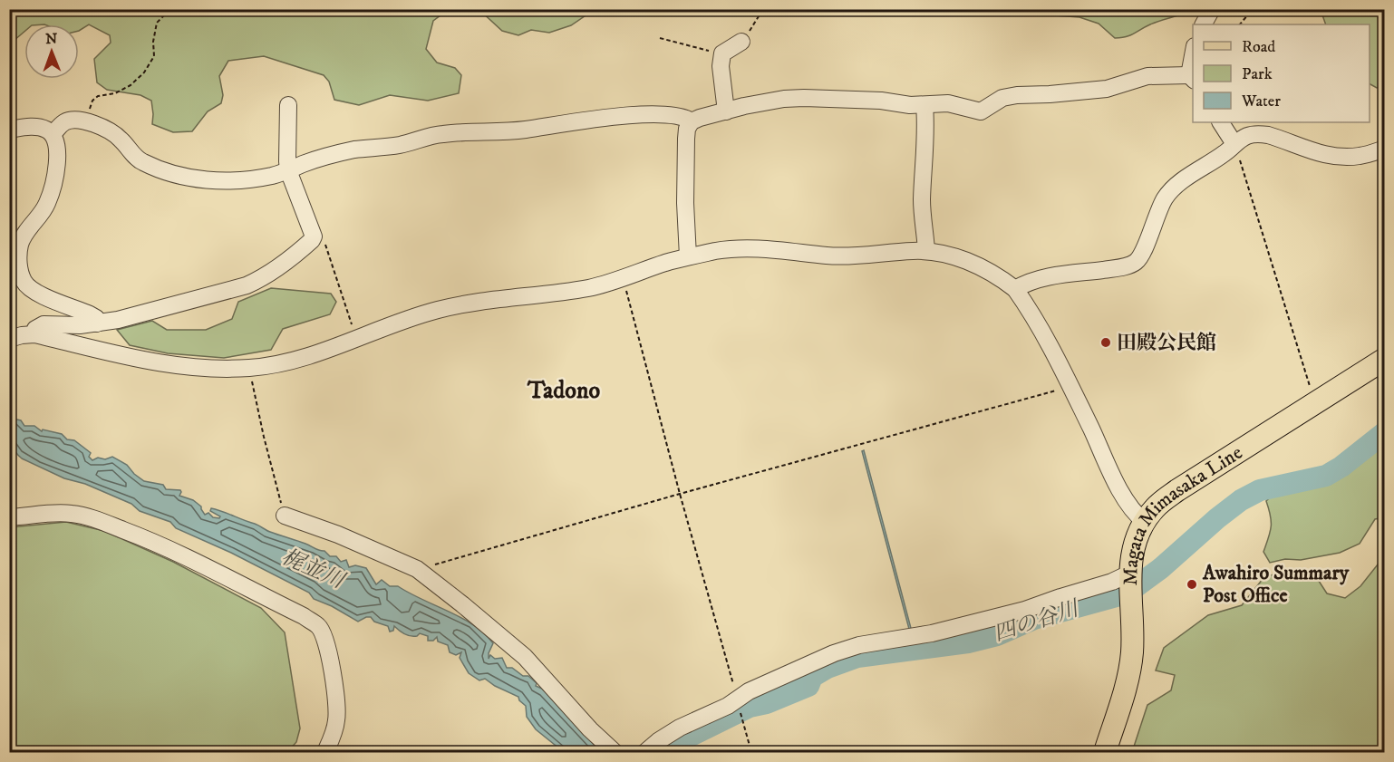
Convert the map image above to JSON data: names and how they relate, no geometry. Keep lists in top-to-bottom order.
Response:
{
  "streets": {
    "main road": ["Magata Mimasaka Line"]
  },
  "districts": ["Tadono"],
  "water": ["梶並川", "四の谷川"],
  "places": ["田殿公民館", "Awahiro Summary Post Office"],
  "legend": ["Road", "Park", "Water"],
  "north": "top"
}
